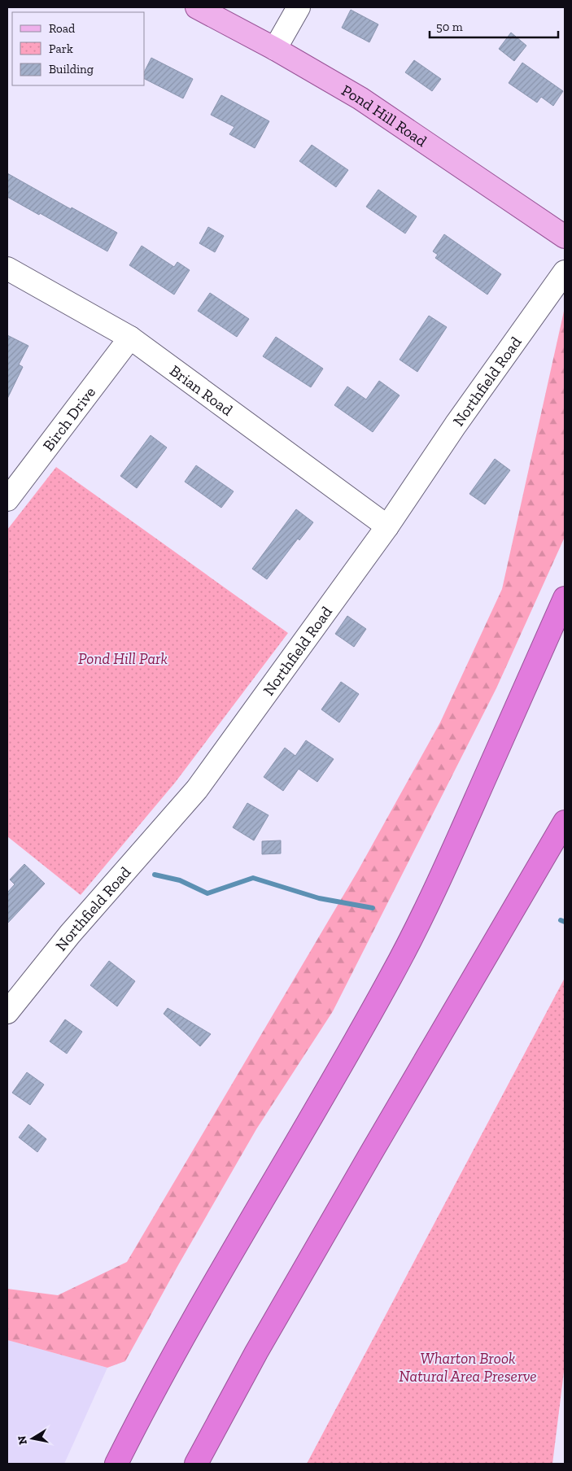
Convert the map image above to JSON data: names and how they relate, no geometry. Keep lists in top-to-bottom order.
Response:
{
  "streets": {
    "main road": ["Pond Hill Road"],
    "street": ["Northfield Road", "Brian Road", "Birch Drive"]
  },
  "crossings": [
    ["Northfield Road", "Brian Road"],
    ["Brian Road", "Birch Drive"]
  ],
  "parks": ["Pond Hill Park", "Wharton Brook Natural Area Preserve"],
  "legend": ["Road", "Park", "Building"],
  "scale_bar": "50 m",
  "north": "left"
}
